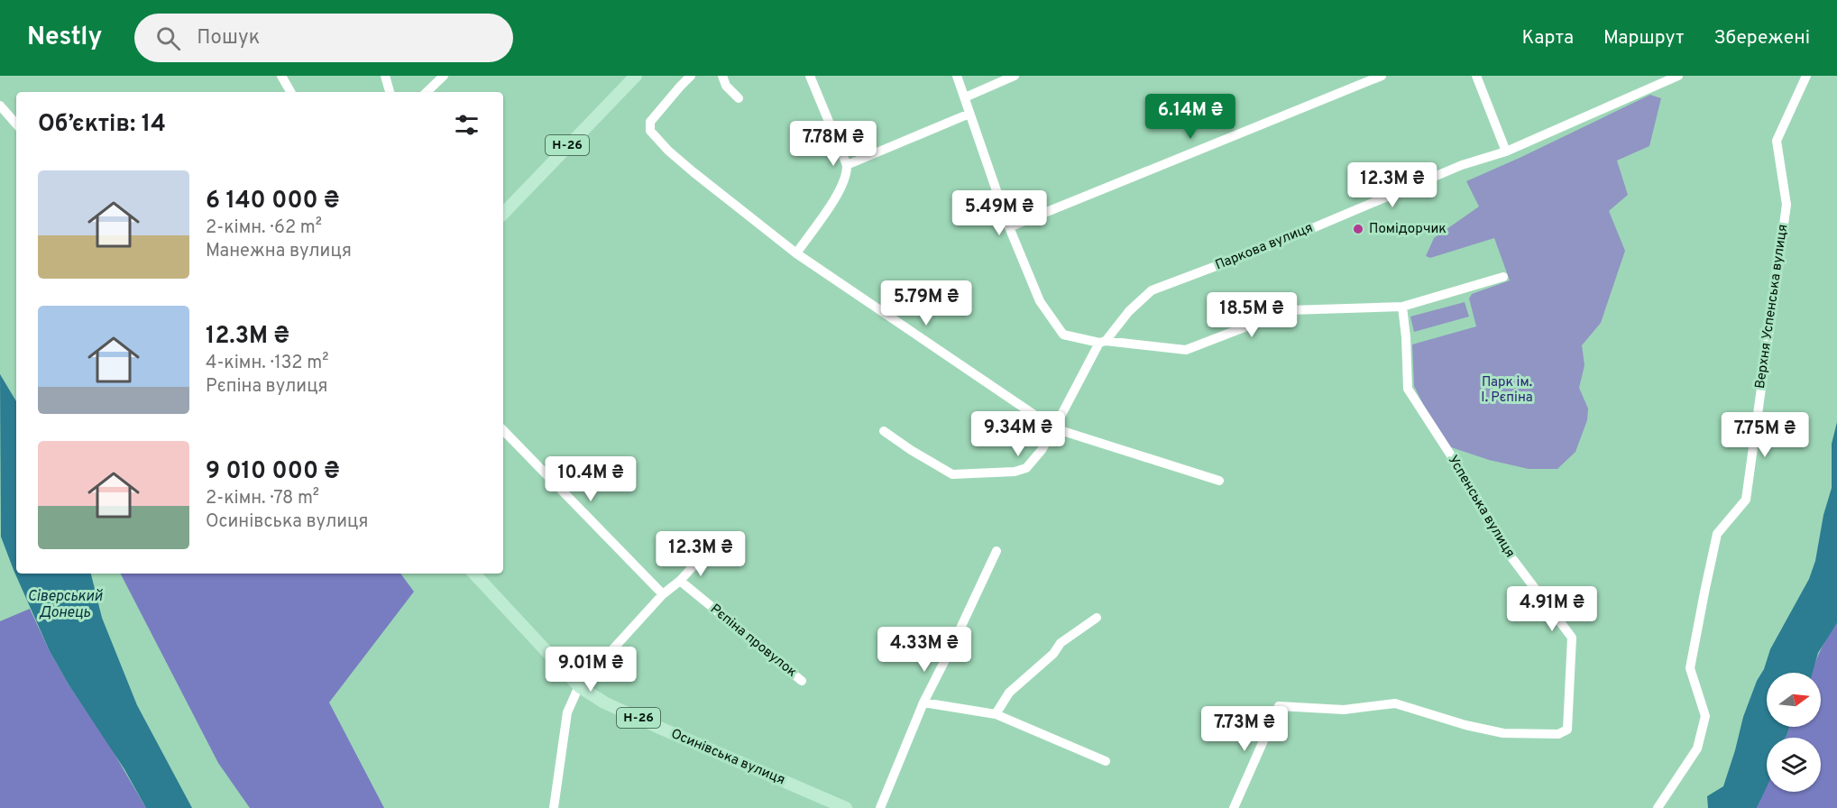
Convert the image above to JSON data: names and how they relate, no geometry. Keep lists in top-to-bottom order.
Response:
{
  "streets": {
    "main road": ["Н-26", "Осинівська вулиця"],
    "street": [
      "Паркова вулиця",
      "Верхня Успенська вулиця",
      "Успенська вулиця",
      "Рєпіна провулок"
    ]
  },
  "water": ["Сіверський Донець"],
  "parks": ["Парк ім. І. Рєпіна"],
  "places": ["Помідорчик"],
  "north": "right",
  "page": {
    "header": "Nestly",
    "search": "Пошук",
    "nav": ["Карта", "Маршрут", "Збережені"],
    "heading": "Об’єктів: 14",
    "price": [
      "6.14M ₴",
      "7.78M ₴",
      "12.3M ₴",
      "5.49M ₴",
      "5.79M ₴",
      "18.5M ₴",
      "9.34M ₴",
      "7.75M ₴",
      "10.4M ₴",
      "12.3M ₴",
      "4.91M ₴",
      "4.33M ₴",
      "9.01M ₴",
      "7.73M ₴"
    ],
    "list": [
      {
        "name": "6 140 000 ₴",
        "note": "2-кімн. · 62 m² · Манежна вулиця"
      },
      {
        "name": "12.3M ₴",
        "note": "4-кімн. · 132 m² · Рєпіна вулиця"
      },
      {
        "name": "9 010 000 ₴",
        "note": "2-кімн. · 78 m² · Осинівська вулиця"
      }
    ]
  }
}
